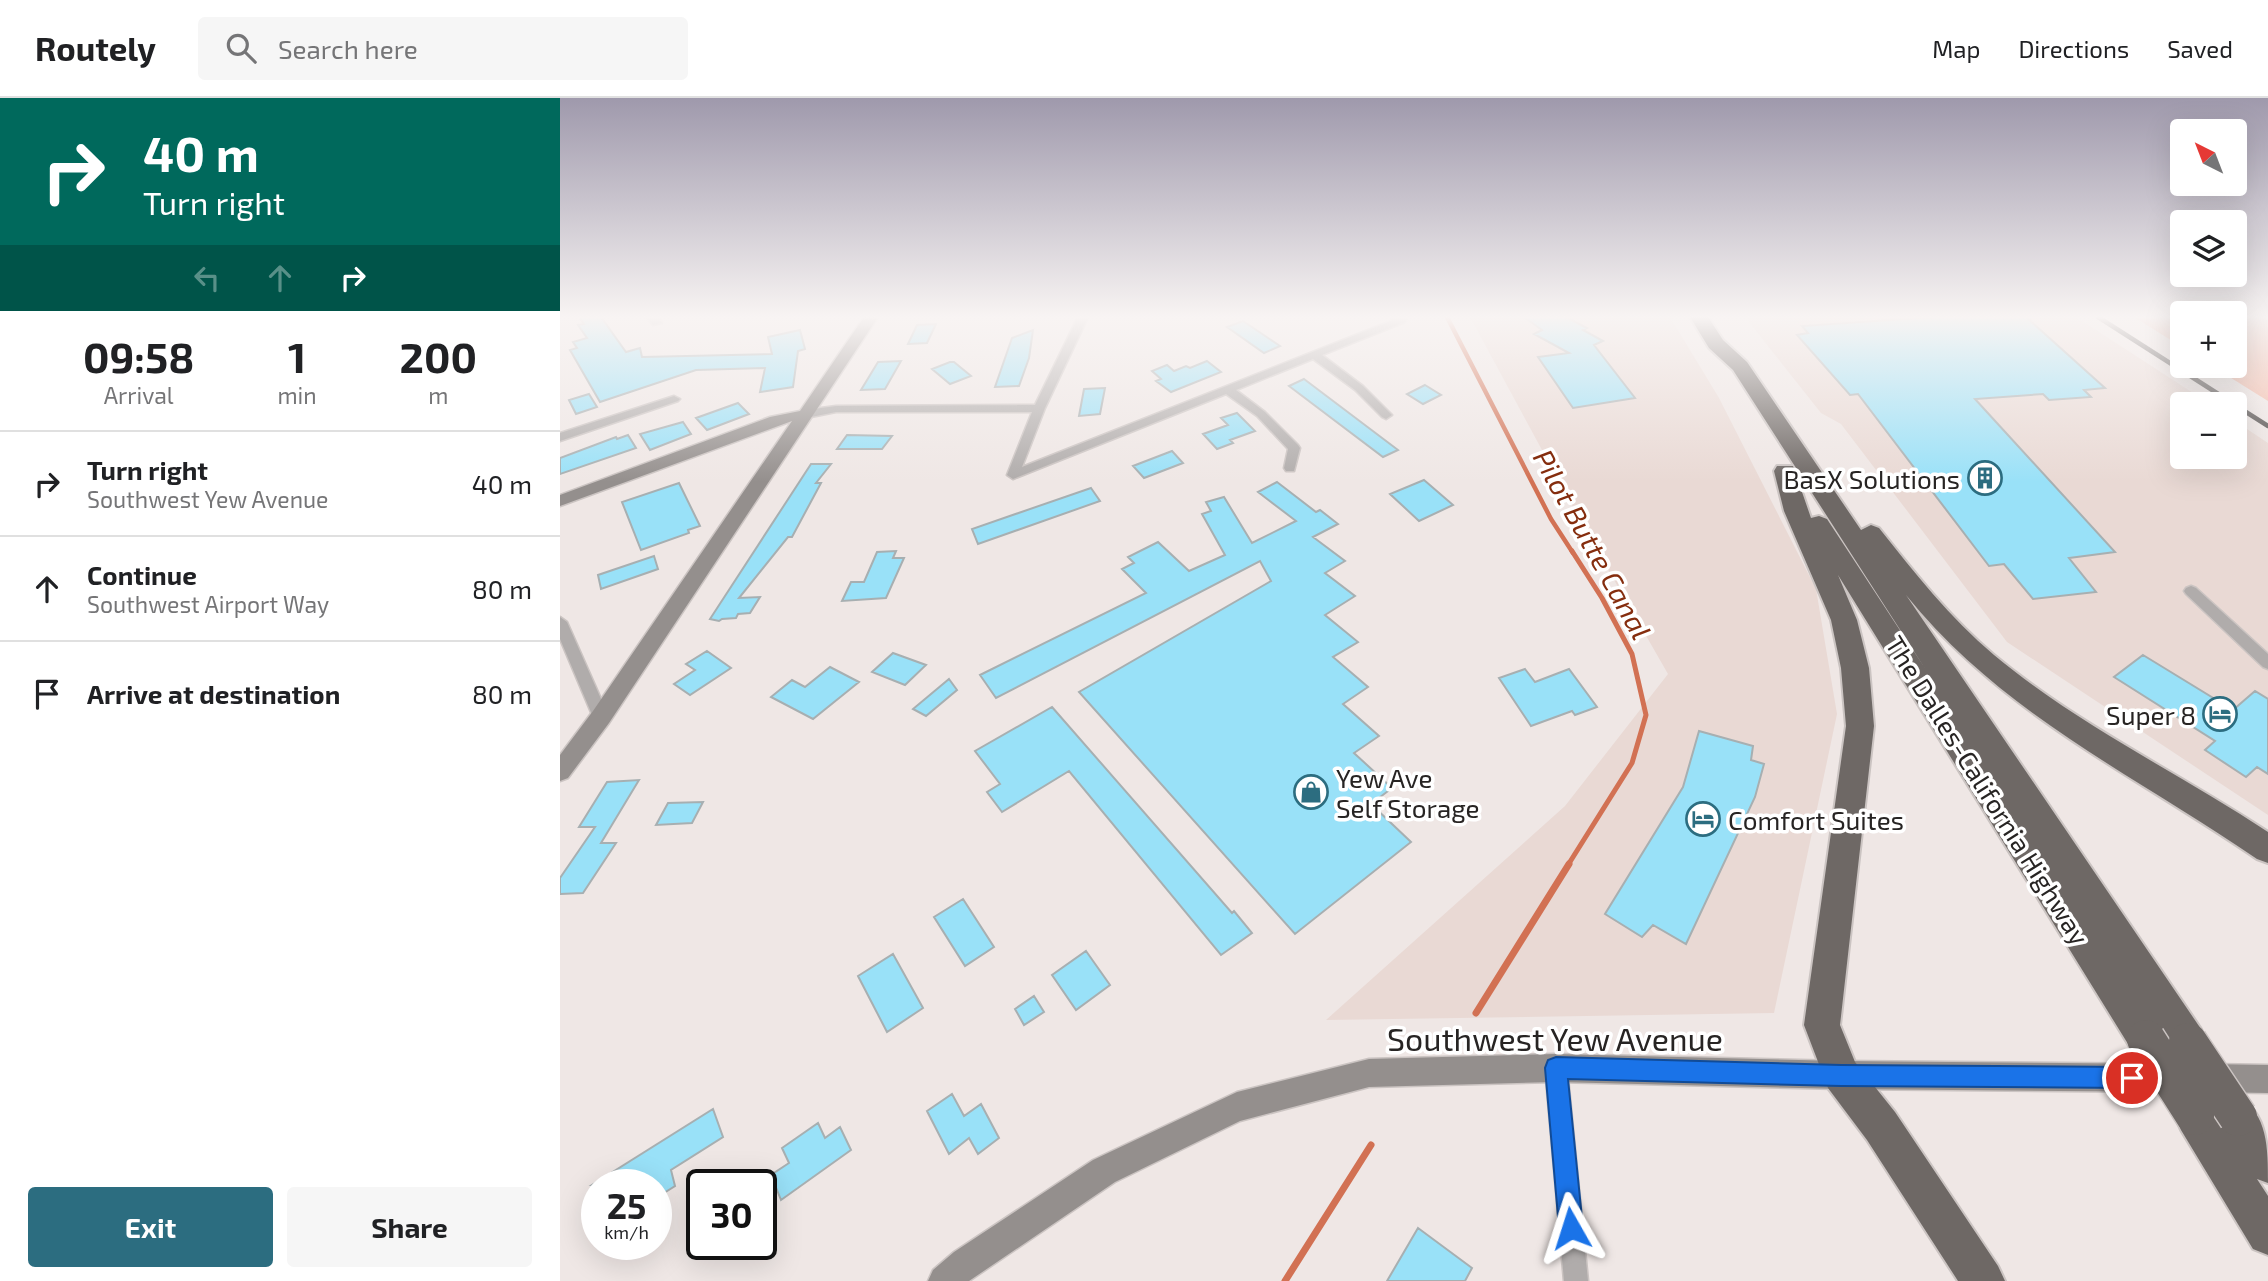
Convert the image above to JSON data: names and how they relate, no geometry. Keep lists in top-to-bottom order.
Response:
{
  "streets": {
    "highway": ["The Dalles-California Highway"],
    "main road": ["Southwest Yew Avenue"]
  },
  "water": ["Pilot Butte Canal"],
  "places": {
    "building": ["BasX Solutions"],
    "hotel": ["Super 8", "Comfort Suites"],
    "shop": ["Yew Ave Self Storage"]
  },
  "north": "top left",
  "page": {
    "header": "Routely",
    "search": "Search here",
    "nav": ["Map", "Directions", "Saved"],
    "turn": ["40 m", "Turn right"],
    "map_buttons": ["+", "−"],
    "eta": [
      "09:58",
      "Arrival",
      "1",
      "min",
      "200",
      "m"
    ],
    "list": [
      {
        "name": "Turn right",
        "note": "Southwest Yew Avenue",
        "value": "40 m"
      },
      {
        "name": "Continue",
        "note": "Southwest Airport Way",
        "value": "80 m"
      },
      {
        "name": "Arrive at destination",
        "value": "80 m"
      }
    ],
    "speed": "25 km/h",
    "limit": "30",
    "buttons": ["Exit", "Share"]
  }
}
